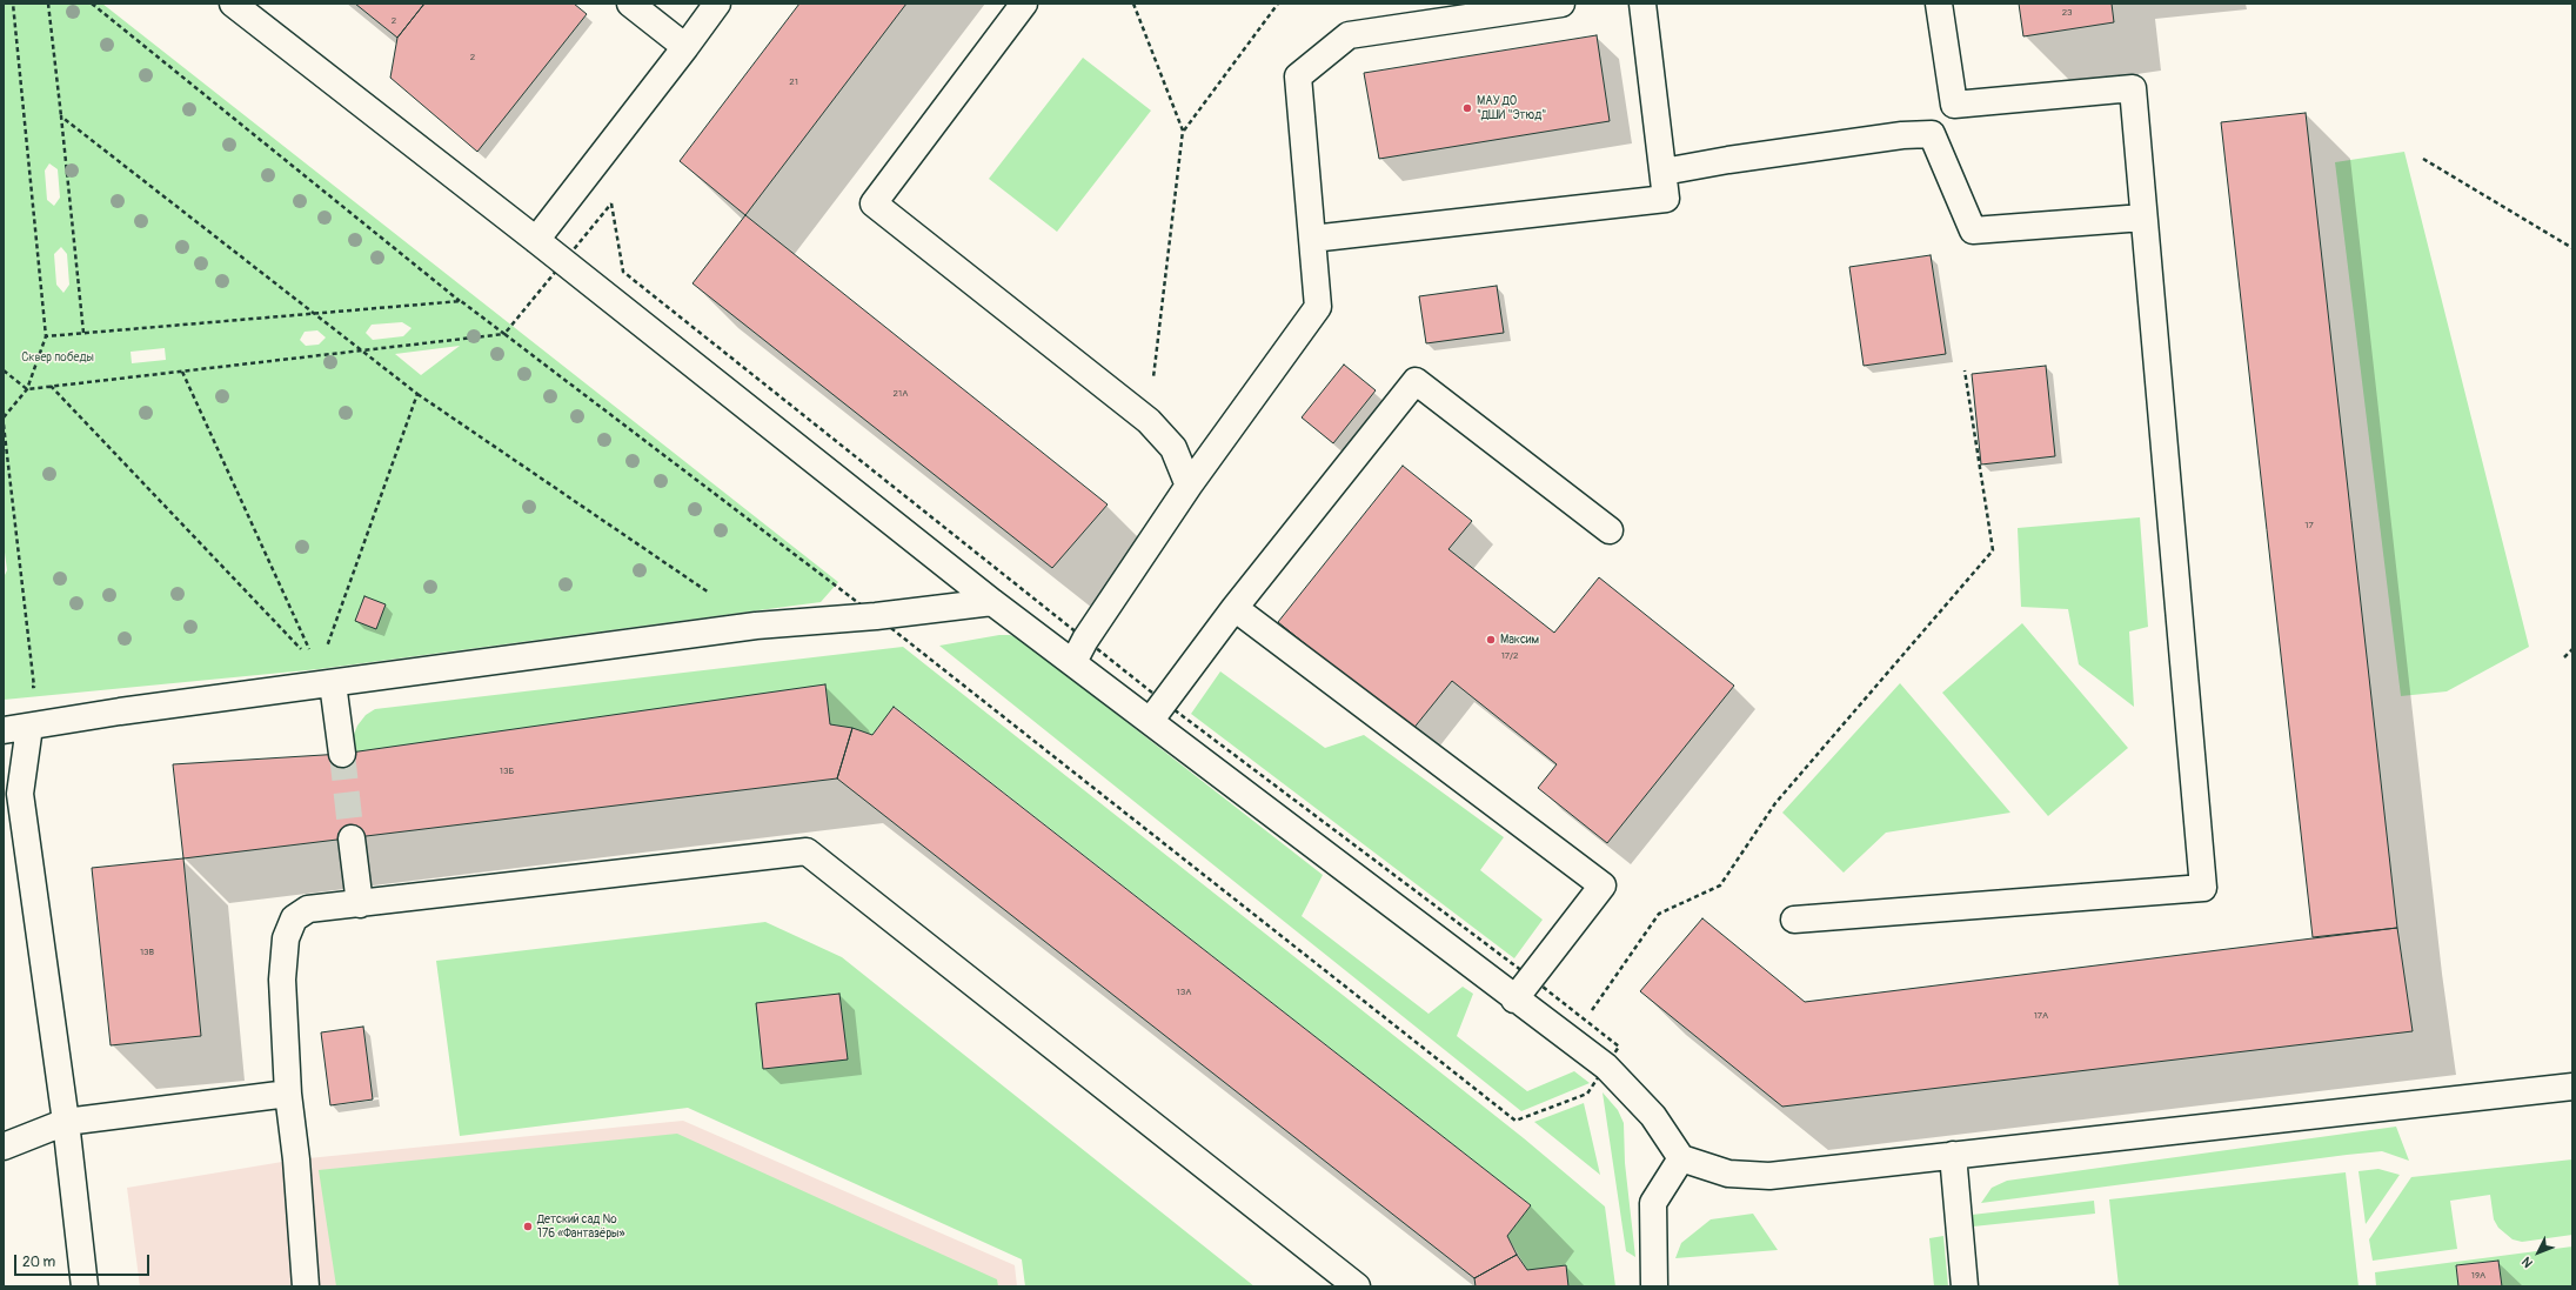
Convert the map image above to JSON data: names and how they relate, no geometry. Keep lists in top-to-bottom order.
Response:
{
  "parks": ["Сквер победы"],
  "places": ["МАУ ДО \"ДШИ \"Этюд\"", "Максим", "Детский сад № 176 «Фантазёры»"],
  "house_numbers": [
    "23",
    "2",
    "2",
    "21",
    "21А",
    "17",
    "17/2",
    "13Б",
    "13В",
    "13А",
    "17А",
    "19А"
  ],
  "scale_bar": "20 m",
  "north": "bottom left"
}
